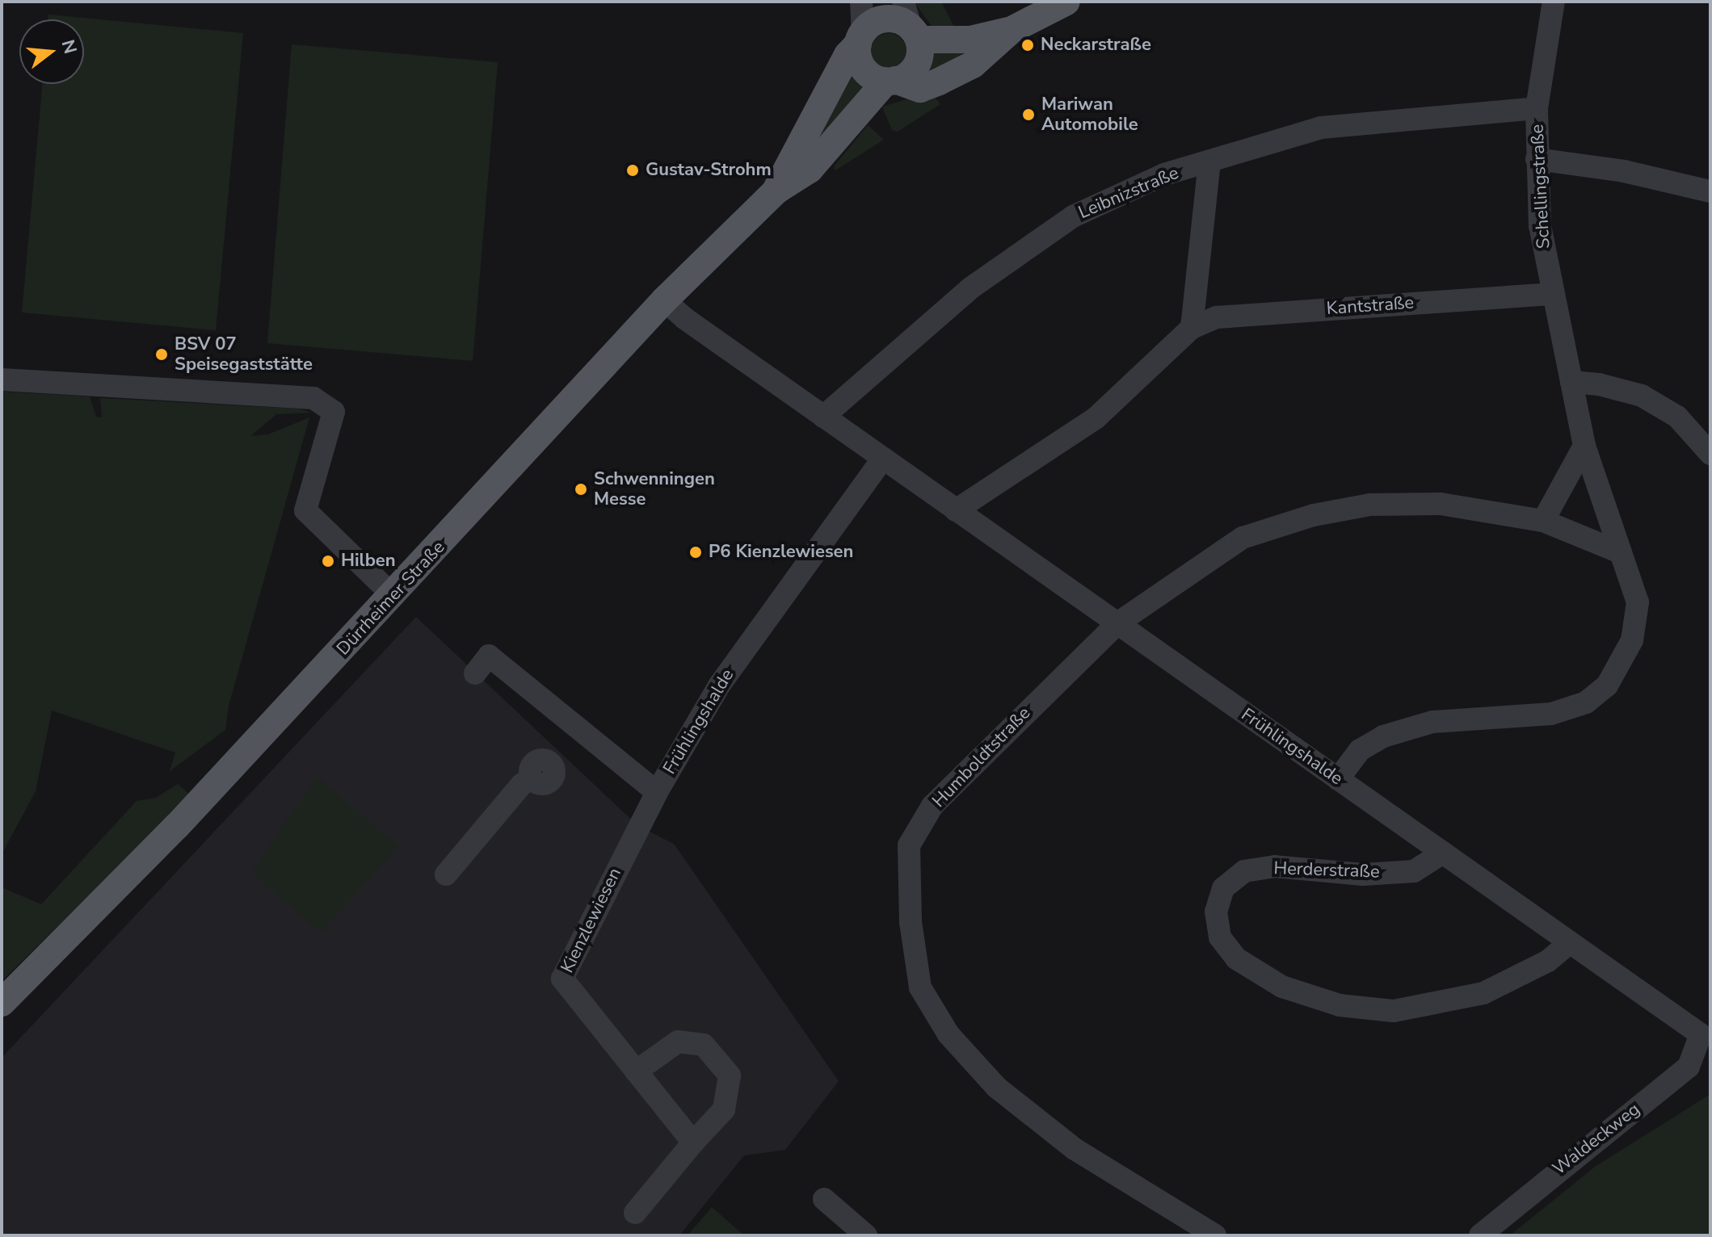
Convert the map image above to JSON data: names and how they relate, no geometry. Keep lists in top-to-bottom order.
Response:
{
  "streets": {
    "main road": ["Dürrheimer Straße"],
    "street": [
      "Schellingstraße",
      "Leibnizstraße",
      "Kantstraße",
      "Frühlingshalde",
      "Humboldtstraße",
      "Herderstraße",
      "Kienzlewiesen",
      "Waldeckweg"
    ]
  },
  "crossings": [
    ["Schellingstraße", "Leibnizstraße"],
    ["Schellingstraße", "Kantstraße"],
    ["Schellingstraße", "Frühlingshalde"],
    ["Leibnizstraße", "Frühlingshalde"],
    ["Kantstraße", "Frühlingshalde"],
    ["Dürrheimer Straße", "Frühlingshalde"],
    ["Frühlingshalde", "Humboldtstraße"],
    ["Frühlingshalde", "Herderstraße"],
    ["Frühlingshalde", "Kienzlewiesen"],
    ["Frühlingshalde", "Waldeckweg"]
  ],
  "places": [
    "Neckarstraße",
    "Mariwan Automobile",
    "Gustav-Strohm",
    "BSV 07 Speisegaststätte",
    "Schwenningen Messe",
    "P6 Kienzlewiesen",
    "Hilben"
  ],
  "north": "right"
}
